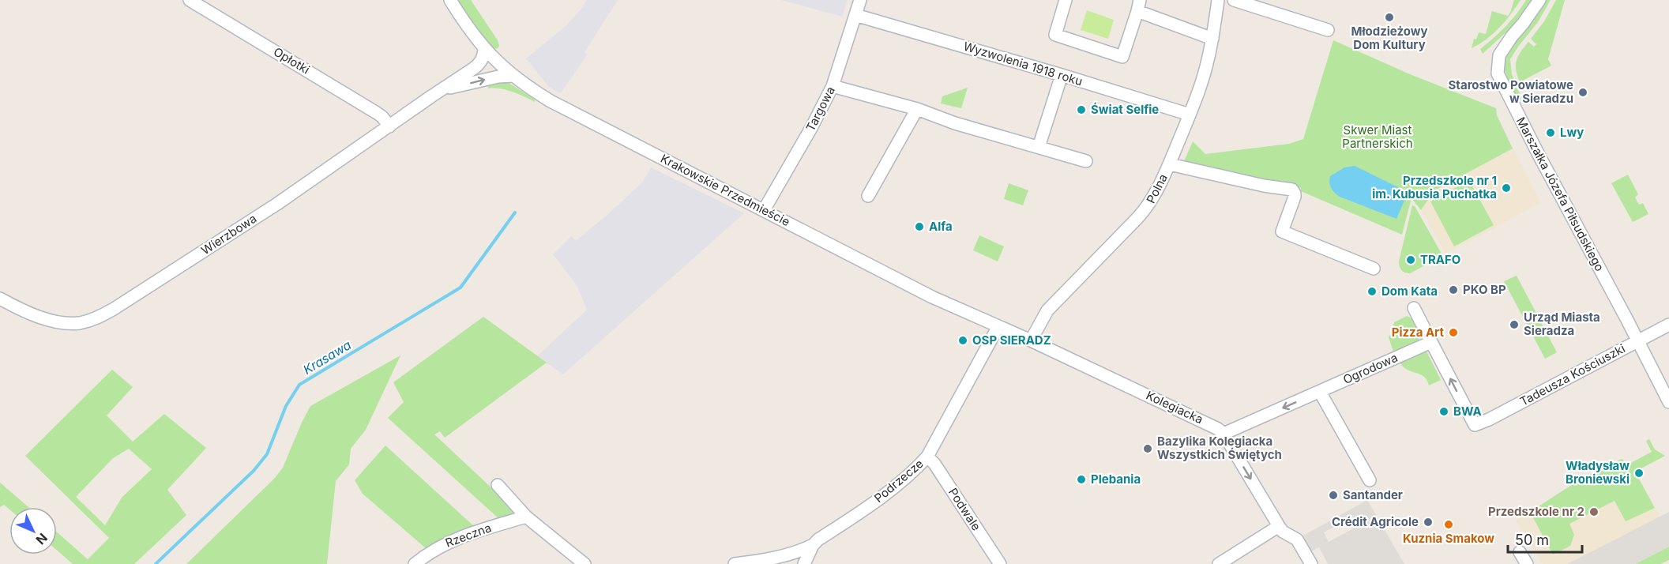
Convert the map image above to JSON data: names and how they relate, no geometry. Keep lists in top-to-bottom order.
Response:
{
  "streets": {
    "street": [
      "Opłotki",
      "Wyzwolenia 1918 roku",
      "Targowa",
      "Polna",
      "Krakowskie Przedmieście",
      "Marszałka Józefa Piłsudskiego",
      "Wierzbowa",
      "Ogrodowa",
      "Tadeusza Kościuszki",
      "Kolegiacka",
      "Podrzecze",
      "Podwale",
      "Rzeczna"
    ]
  },
  "crossings": [
    ["Opłotki", "Wierzbowa"],
    ["Wyzwolenia 1918 roku", "Targowa"],
    ["Wyzwolenia 1918 roku", "Polna"],
    ["Targowa", "Krakowskie Przedmieście"],
    ["Polna", "Krakowskie Przedmieście"],
    ["Polna", "Kolegiacka"],
    ["Krakowskie Przedmieście", "Wierzbowa"],
    ["Krakowskie Przedmieście", "Kolegiacka"],
    ["Krakowskie Przedmieście", "Podrzecze"],
    ["Marszałka Józefa Piłsudskiego", "Tadeusza Kościuszki"],
    ["Ogrodowa", "Tadeusza Kościuszki"],
    ["Ogrodowa", "Kolegiacka"],
    ["Podrzecze", "Podwale"]
  ],
  "one_way": ["Ogrodowa"],
  "water": ["Krasawa"],
  "parks": ["Skwer Miast Partnerskich"],
  "places": [
    "Młodzieżowy Dom Kultury",
    "Starostwo Powiatowe w Sieradzu",
    "Świat Selfie",
    "Lwy",
    "Przedszkole nr 1 im. Kubusia Puchatka",
    "Alfa",
    "TRAFO",
    "PKO BP",
    "Dom Kata",
    "Urząd Miasta Sieradza",
    "Pizza Art",
    "OSP SIERADZ",
    "BWA",
    "Bazylika Kolegiacka Wszystkich Świętych",
    "Władysław Broniewski",
    "Plebania",
    "Santander",
    "Przedszkole nr 2",
    "Crédit Agricole",
    "Kuznia Smakow"
  ],
  "scale_bar": "50 m",
  "north": "bottom right"
}
